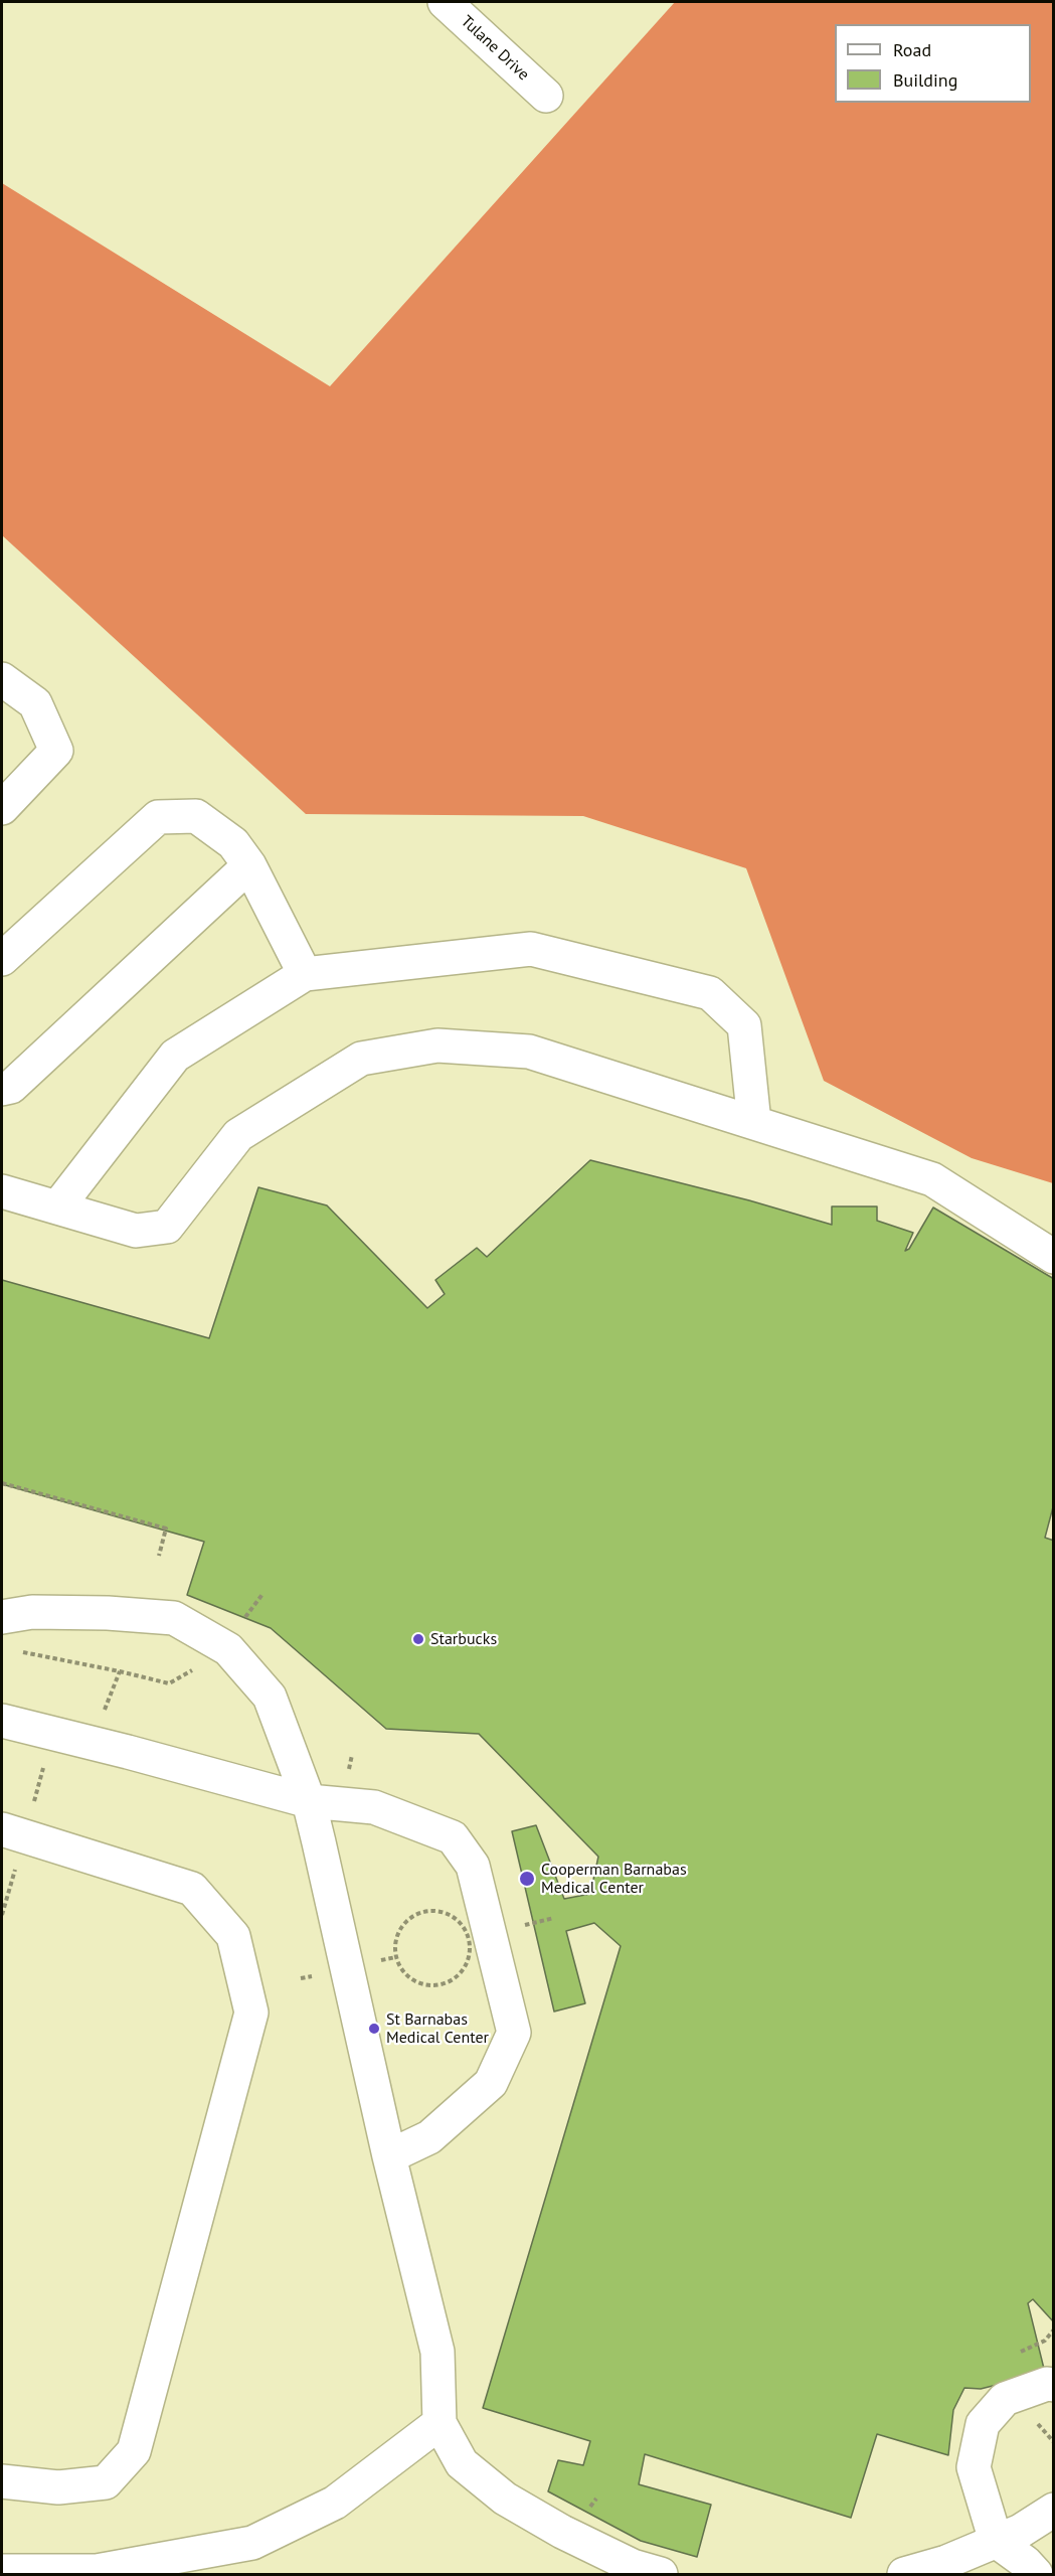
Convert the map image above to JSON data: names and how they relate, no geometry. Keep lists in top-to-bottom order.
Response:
{
  "streets": {
    "street": ["Tulane Drive"]
  },
  "places": ["Starbucks", "Cooperman Barnabas Medical Center", "St Barnabas Medical Center"],
  "legend": ["Road", "Building"]
}
